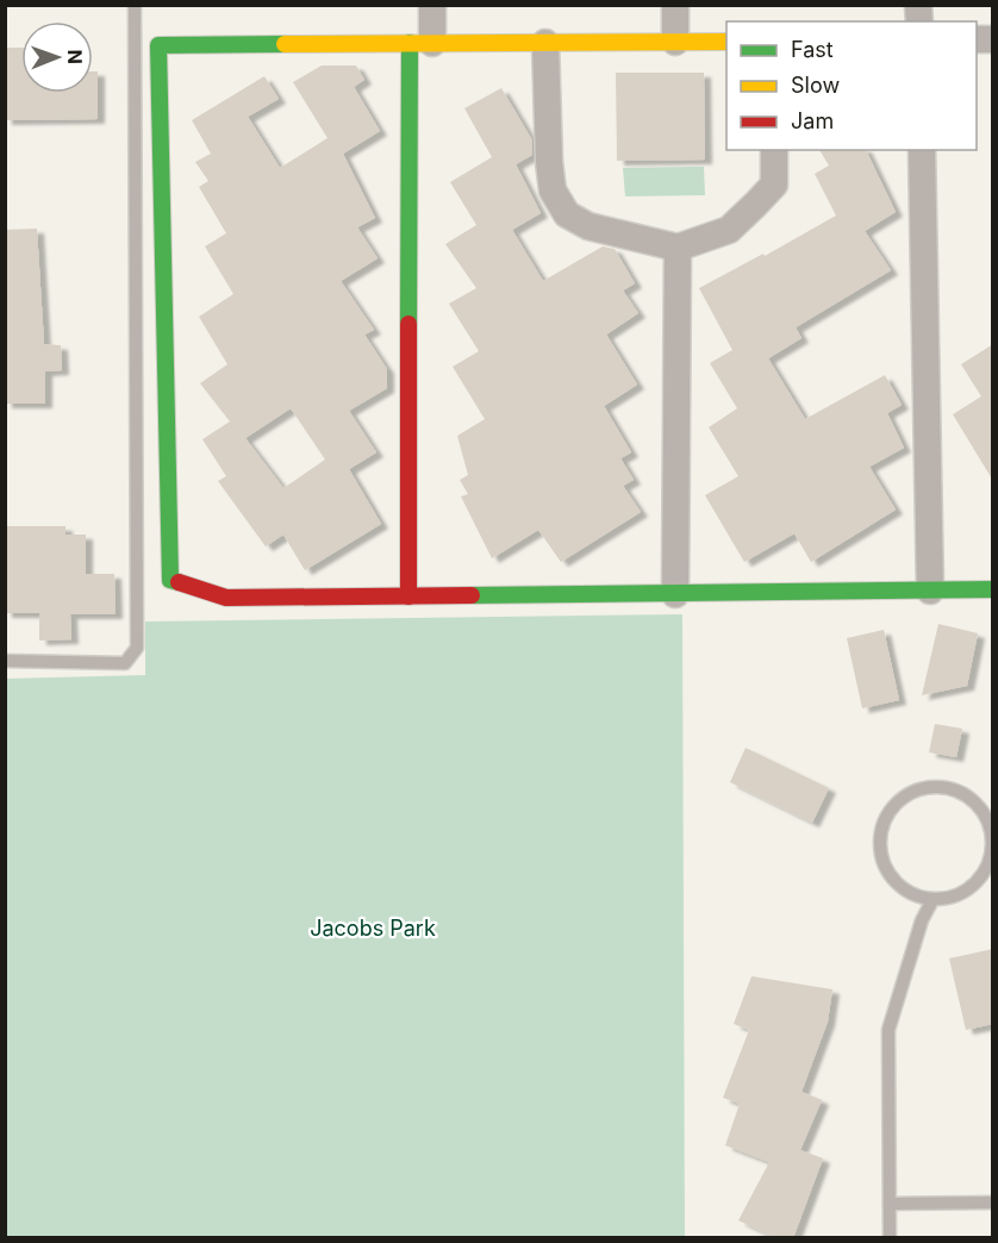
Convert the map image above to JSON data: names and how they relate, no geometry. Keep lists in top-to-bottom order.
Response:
{
  "parks": ["Jacobs Park"],
  "legend": ["Fast", "Slow", "Jam"],
  "north": "right"
}
